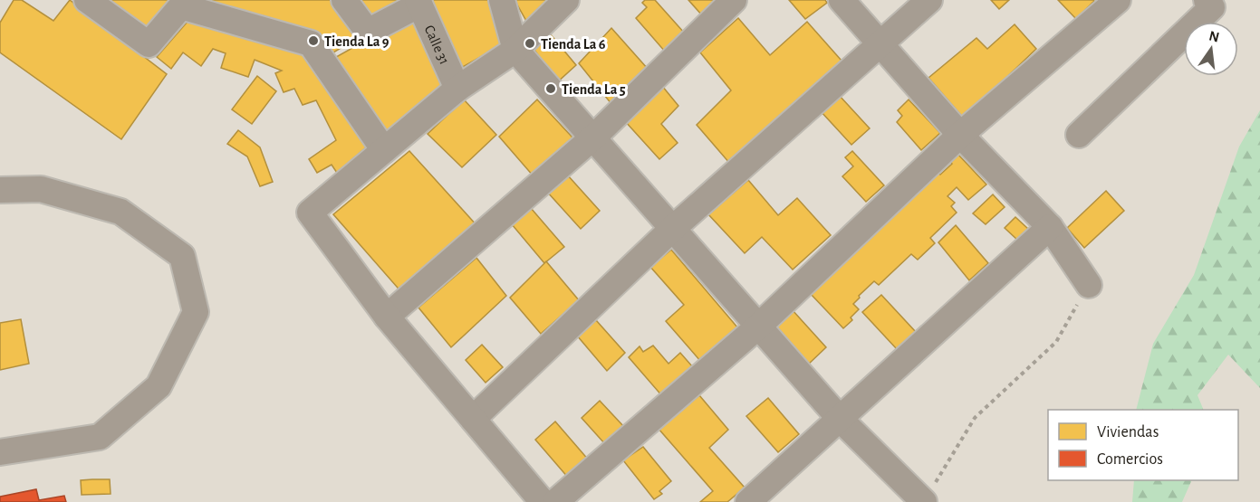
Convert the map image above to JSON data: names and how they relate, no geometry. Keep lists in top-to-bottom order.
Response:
{
  "streets": {
    "street": ["Calle 31"]
  },
  "places": ["Tienda La 9", "Tienda La 6", "Tienda La 5"],
  "legend": ["Viviendas", "Comercios"],
  "north": "top"
}
